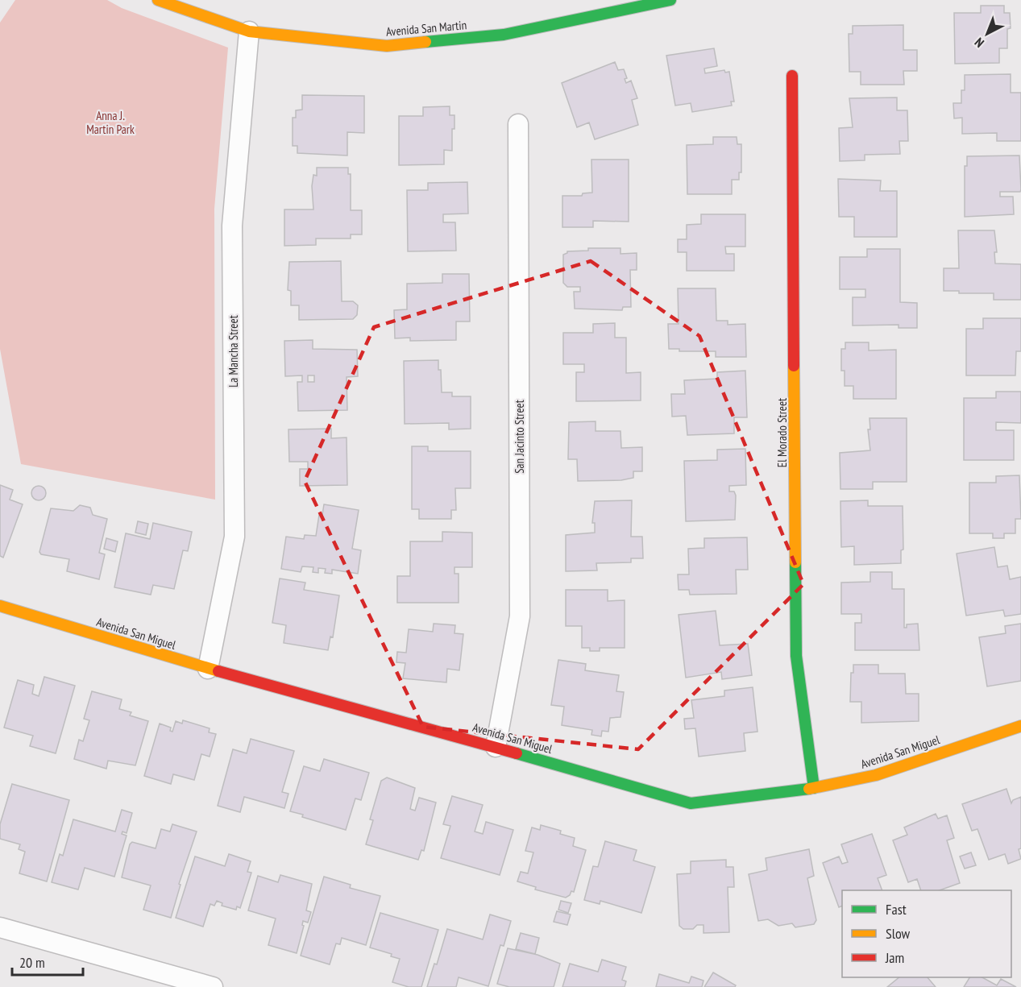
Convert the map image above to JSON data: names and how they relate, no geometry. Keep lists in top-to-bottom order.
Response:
{
  "streets": {
    "street": [
      "Avenida San Martin",
      "La Mancha Street",
      "El Morado Street",
      "San Jacinto Street",
      "Avenida San Miguel"
    ]
  },
  "crossings": [
    ["Avenida San Martin", "La Mancha Street"],
    ["La Mancha Street", "Avenida San Miguel"],
    ["El Morado Street", "Avenida San Miguel"],
    ["San Jacinto Street", "Avenida San Miguel"]
  ],
  "parks": ["Anna J. Martin Park"],
  "legend": ["Fast", "Slow", "Jam"],
  "scale_bar": "20 m",
  "north": "bottom left"
}
